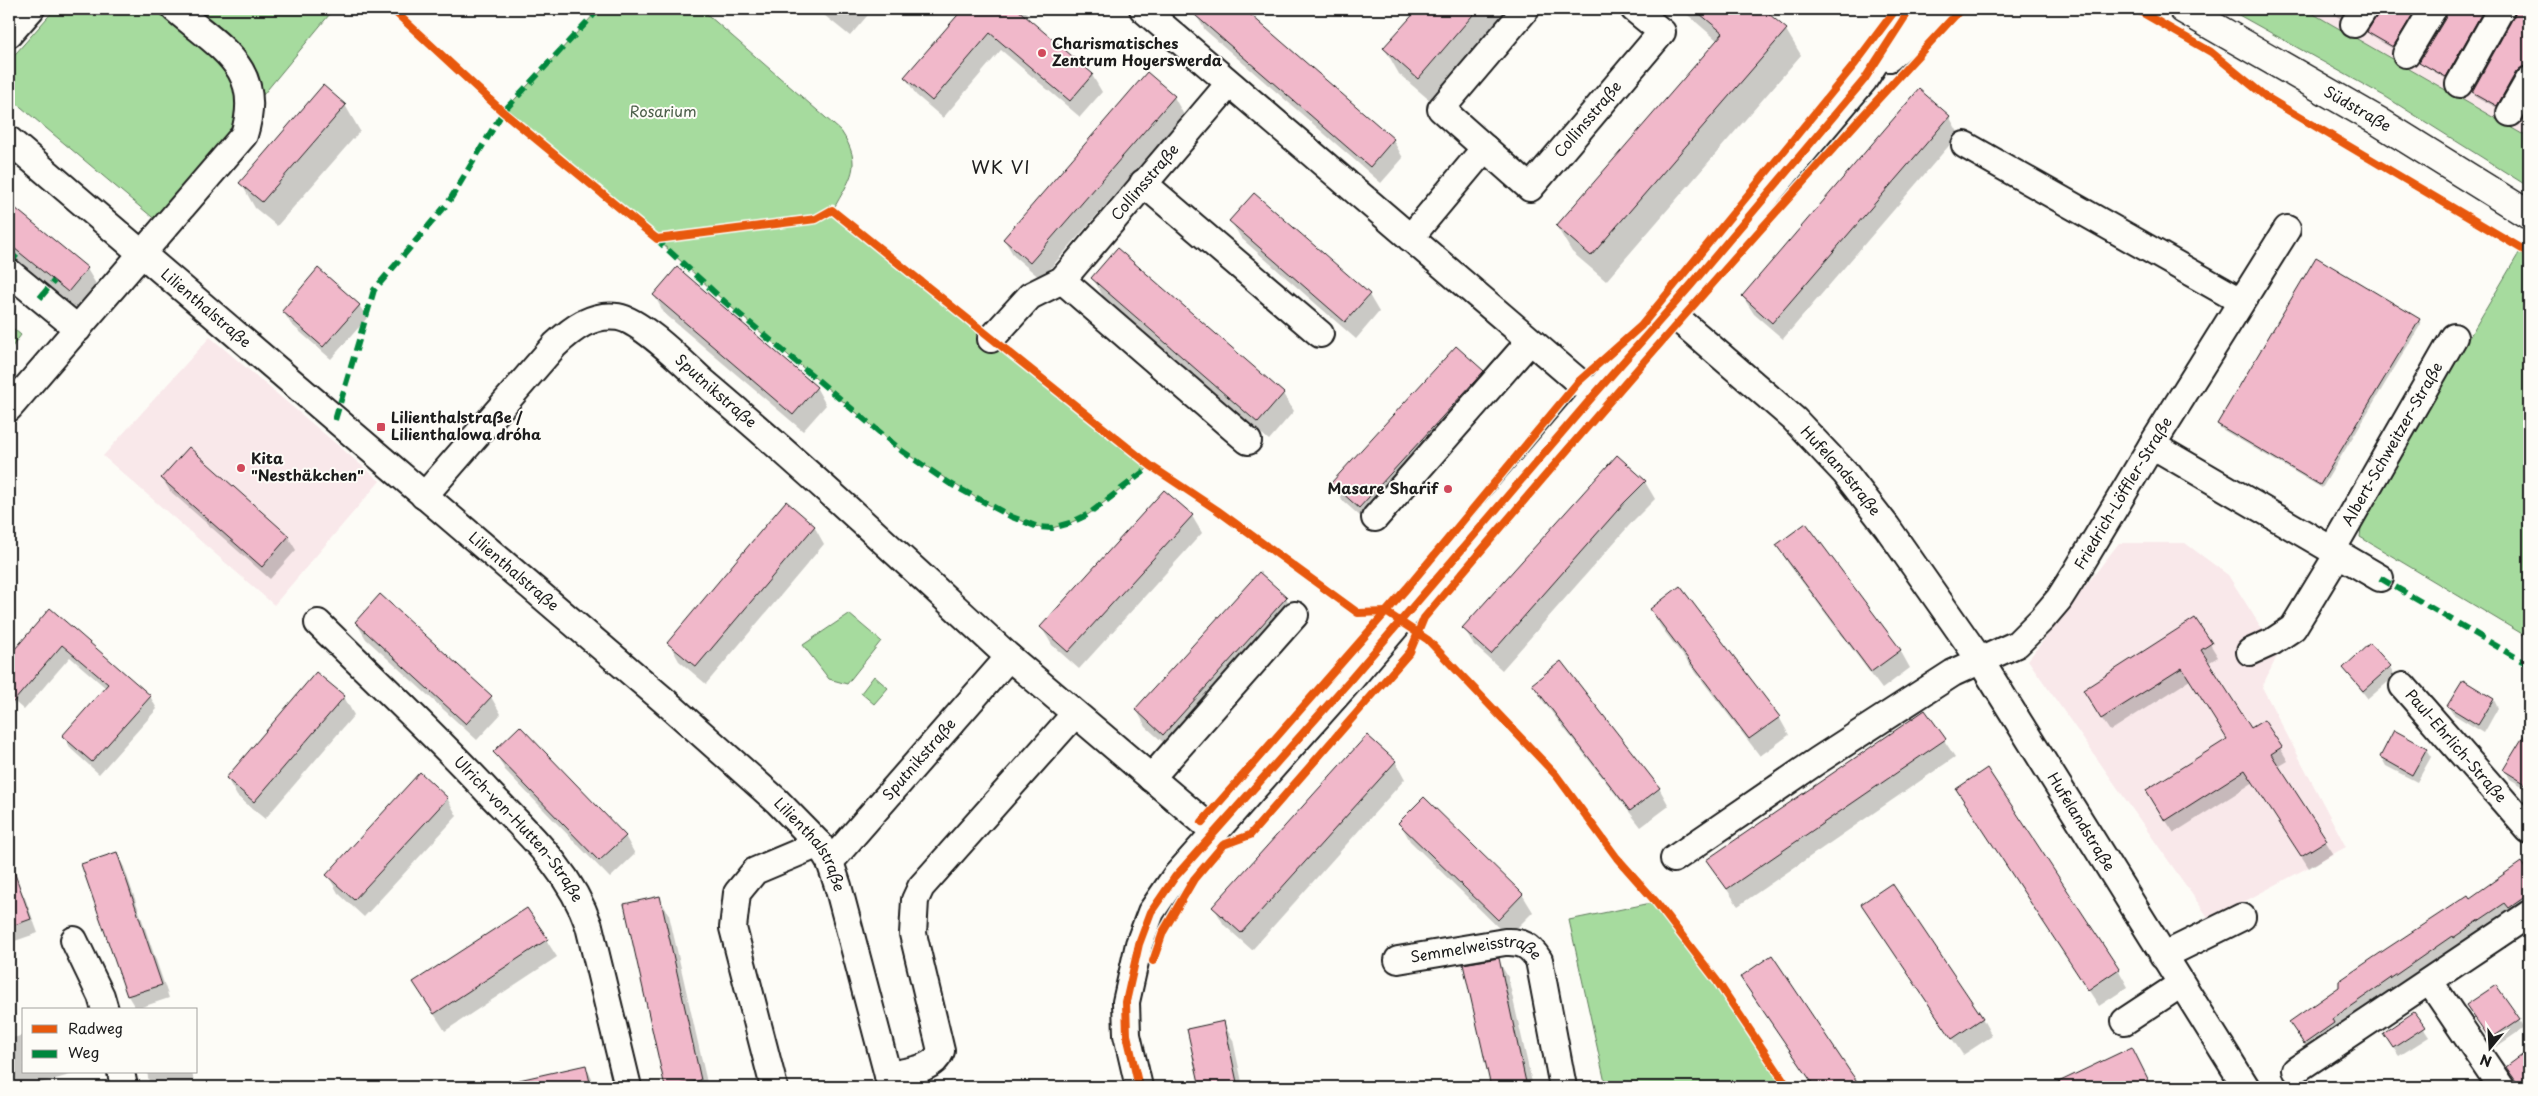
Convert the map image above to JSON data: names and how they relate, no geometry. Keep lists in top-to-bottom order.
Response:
{
  "streets": {
    "main road": ["Südstraße"],
    "street": [
      "Collinsstraße",
      "Lilienthalstraße",
      "Sputnikstraße",
      "Albert-Schweitzer-Straße",
      "Hufelandstraße",
      "Friedrich-Löffler-Straße",
      "Paul-Ehrlich-Straße",
      "Ulrich-von-Hutten-Straße",
      "Semmelweisstraße"
    ]
  },
  "crossings": [
    ["Lilienthalstraße", "Sputnikstraße"],
    ["Hufelandstraße", "Friedrich-Löffler-Straße"]
  ],
  "districts": ["WK VI"],
  "parks": ["Rosarium"],
  "places": {
    "other": ["Charismatisches Zentrum Hoyerswerda", "Kita \"Nesthäkchen\"", "Masare Sharif"],
    "transit": ["Lilienthalstraße / Lilienthalowa dróha"]
  },
  "legend": ["Radweg", "Weg"],
  "north": "bottom"
}
